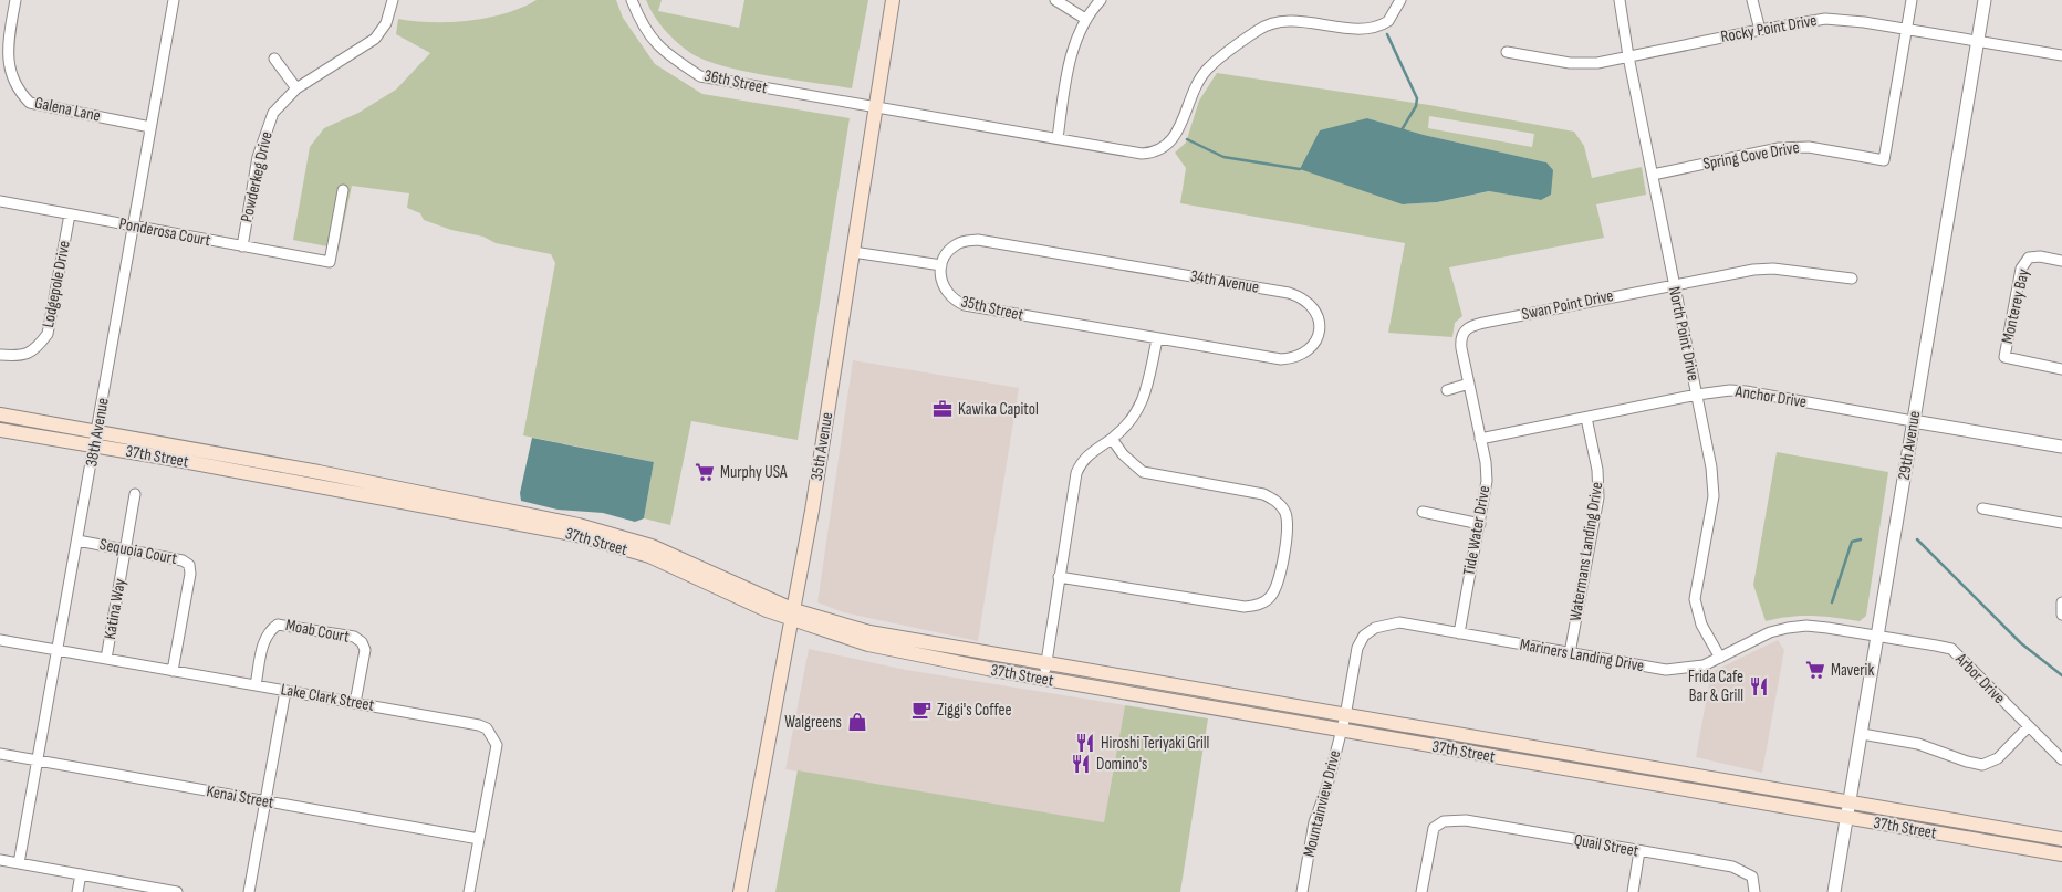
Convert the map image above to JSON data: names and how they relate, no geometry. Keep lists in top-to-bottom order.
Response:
{
  "streets": {
    "main road": ["35th Avenue", "37th Street"],
    "street": [
      "Rocky Point Drive",
      "36th Street",
      "Galena Lane",
      "Spring Cove Drive",
      "Powderkeg Drive",
      "Ponderosa Court",
      "34th Avenue",
      "Lodgepole Drive",
      "Swan Point Drive",
      "Monterey Bay",
      "35th Street",
      "North Point Drive",
      "Anchor Drive",
      "38th Avenue",
      "29th Avenue",
      "Tide Water Drive",
      "Sequoia Court",
      "Watermans Landing Drive",
      "Katina Way",
      "Moab Court",
      "Mariners Landing Drive",
      "Arbor Drive",
      "Lake Clark Street",
      "Kenai Street",
      "Mountainview Drive",
      "Quail Street"
    ]
  },
  "crossings": [
    ["Rocky Point Drive", "Spring Cove Drive"],
    ["Rocky Point Drive", "North Point Drive"],
    ["Rocky Point Drive", "29th Avenue"],
    ["36th Street", "35th Avenue"],
    ["Galena Lane", "38th Avenue"],
    ["Spring Cove Drive", "North Point Drive"],
    ["Powderkeg Drive", "Ponderosa Court"],
    ["Ponderosa Court", "Lodgepole Drive"],
    ["Ponderosa Court", "38th Avenue"],
    ["34th Avenue", "35th Street"],
    ["Swan Point Drive", "North Point Drive"],
    ["Swan Point Drive", "Tide Water Drive"],
    ["North Point Drive", "Anchor Drive"],
    ["North Point Drive", "Mariners Landing Drive"],
    ["Anchor Drive", "29th Avenue"],
    ["Anchor Drive", "Tide Water Drive"],
    ["Anchor Drive", "Watermans Landing Drive"],
    ["38th Avenue", "37th Street"],
    ["38th Avenue", "Sequoia Court"],
    ["38th Avenue", "Lake Clark Street"],
    ["38th Avenue", "Kenai Street"],
    ["29th Avenue", "37th Street"],
    ["29th Avenue", "Mariners Landing Drive"],
    ["29th Avenue", "Arbor Drive"],
    ["35th Avenue", "37th Street"],
    ["37th Street", "Mariners Landing Drive"],
    ["37th Street", "Mountainview Drive"],
    ["Tide Water Drive", "Mariners Landing Drive"],
    ["Sequoia Court", "Katina Way"],
    ["Sequoia Court", "Lake Clark Street"],
    ["Watermans Landing Drive", "Mariners Landing Drive"],
    ["Katina Way", "Lake Clark Street"],
    ["Moab Court", "Lake Clark Street"],
    ["Mariners Landing Drive", "Arbor Drive"],
    ["Mariners Landing Drive", "Mountainview Drive"],
    ["Lake Clark Street", "Kenai Street"]
  ],
  "places": {
    "office": ["Kawika Capitol"],
    "supermarket": ["Murphy USA", "Maverik"],
    "restaurant": ["Frida Cafe Bar & Grill", "Hiroshi Teriyaki Grill", "Domino's"],
    "cafe": ["Ziggi's Coffee"],
    "shop": ["Walgreens"]
  }
}
